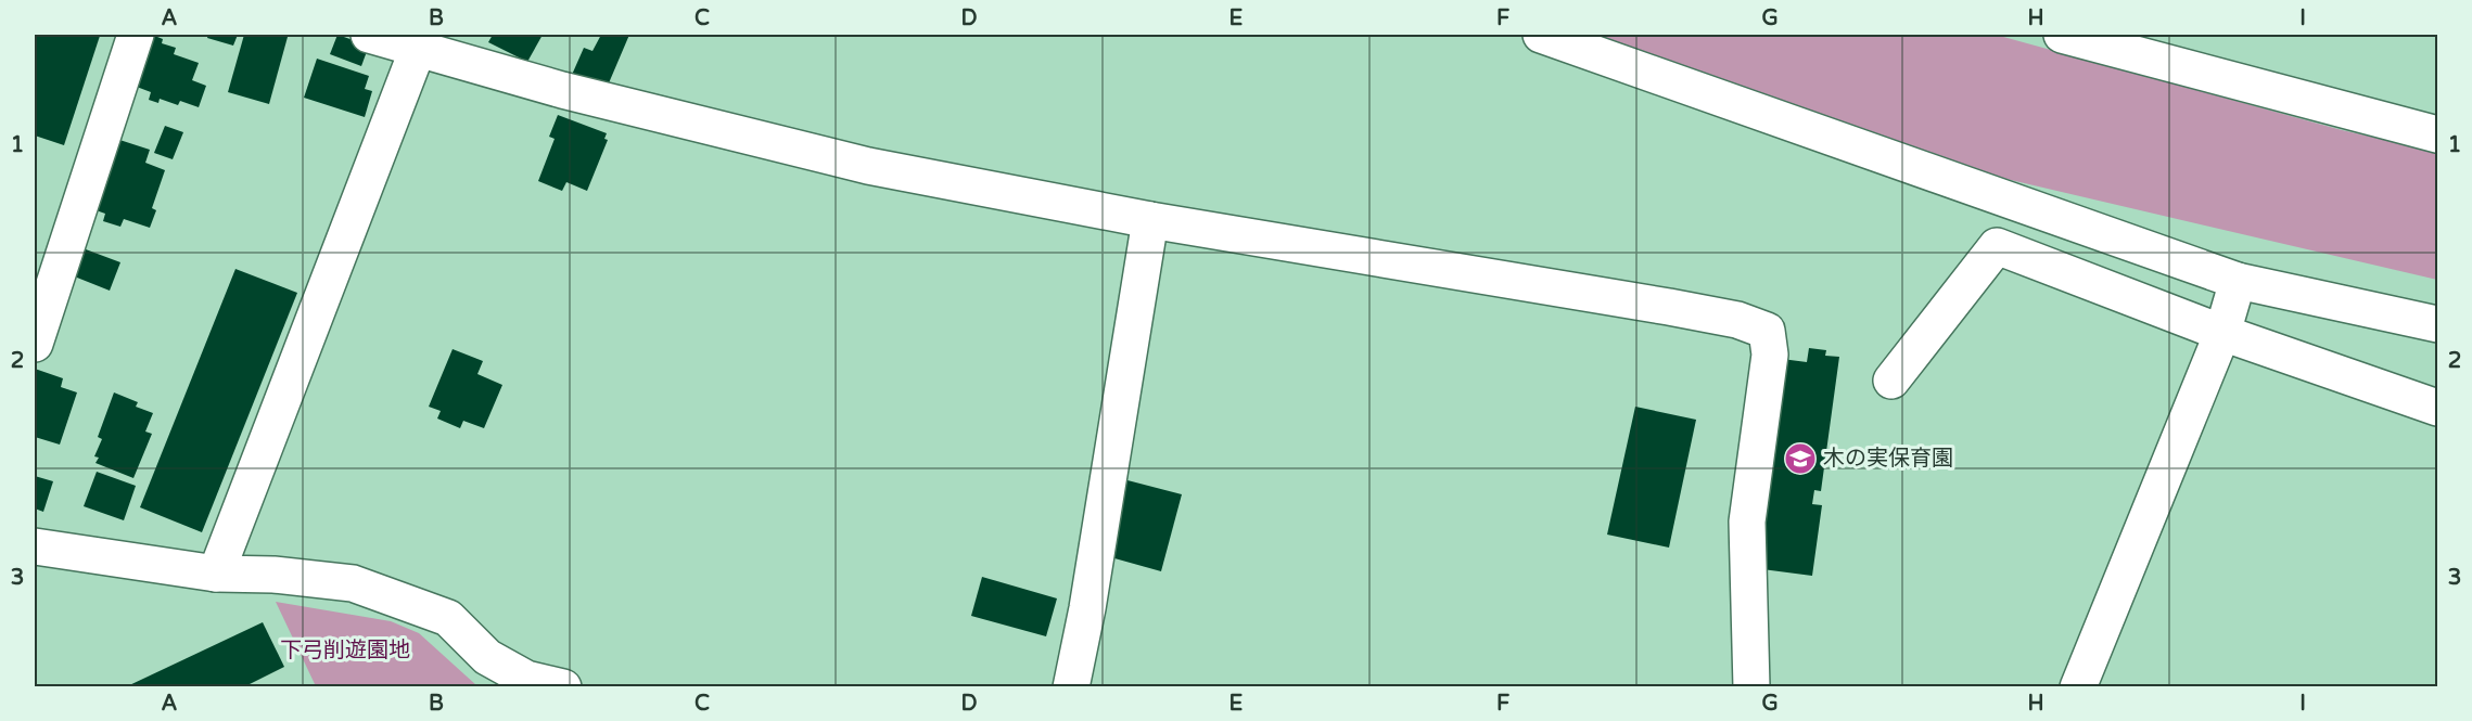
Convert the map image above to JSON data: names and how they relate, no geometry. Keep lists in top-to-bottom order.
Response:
{
  "parks": ["下弓削遊園地"],
  "places": {
    "school or university": ["木の実保育園"]
  },
  "grid": {
    "columns": [
      "A",
      "B",
      "C",
      "D",
      "E",
      "F",
      "G",
      "H",
      "I"
    ],
    "rows": ["1", "2", "3"]
  }
}
